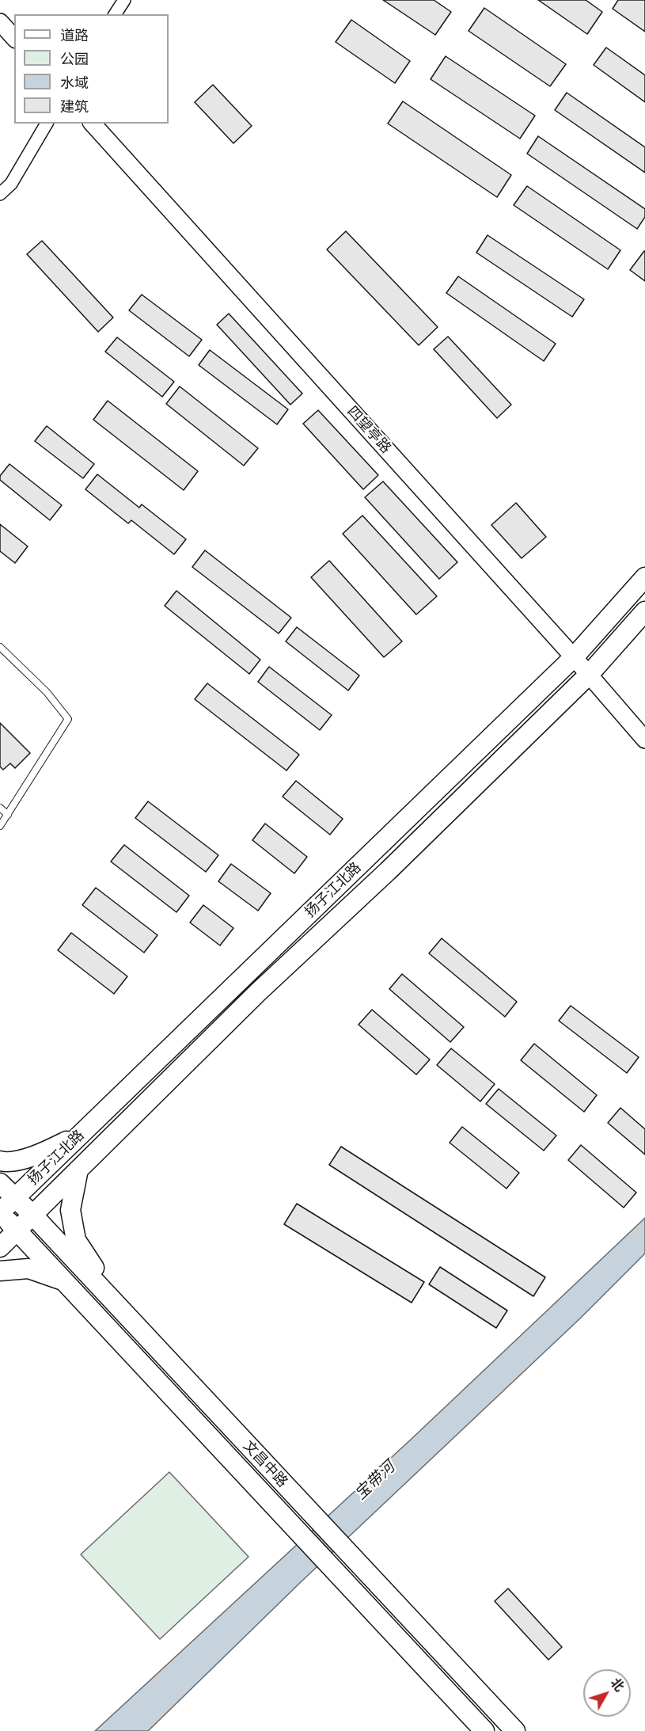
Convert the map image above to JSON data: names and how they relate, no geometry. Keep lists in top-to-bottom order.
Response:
{
  "streets": {
    "main road": ["扬子江北路", "文昌中路"],
    "street": ["四望亭路"]
  },
  "crossings": [
    ["四望亭路", "扬子江北路"],
    ["扬子江北路", "文昌中路"]
  ],
  "water": ["宝带河"],
  "legend": [
    "道路",
    "公园",
    "水域",
    "建筑"
  ],
  "north": "top right"
}
